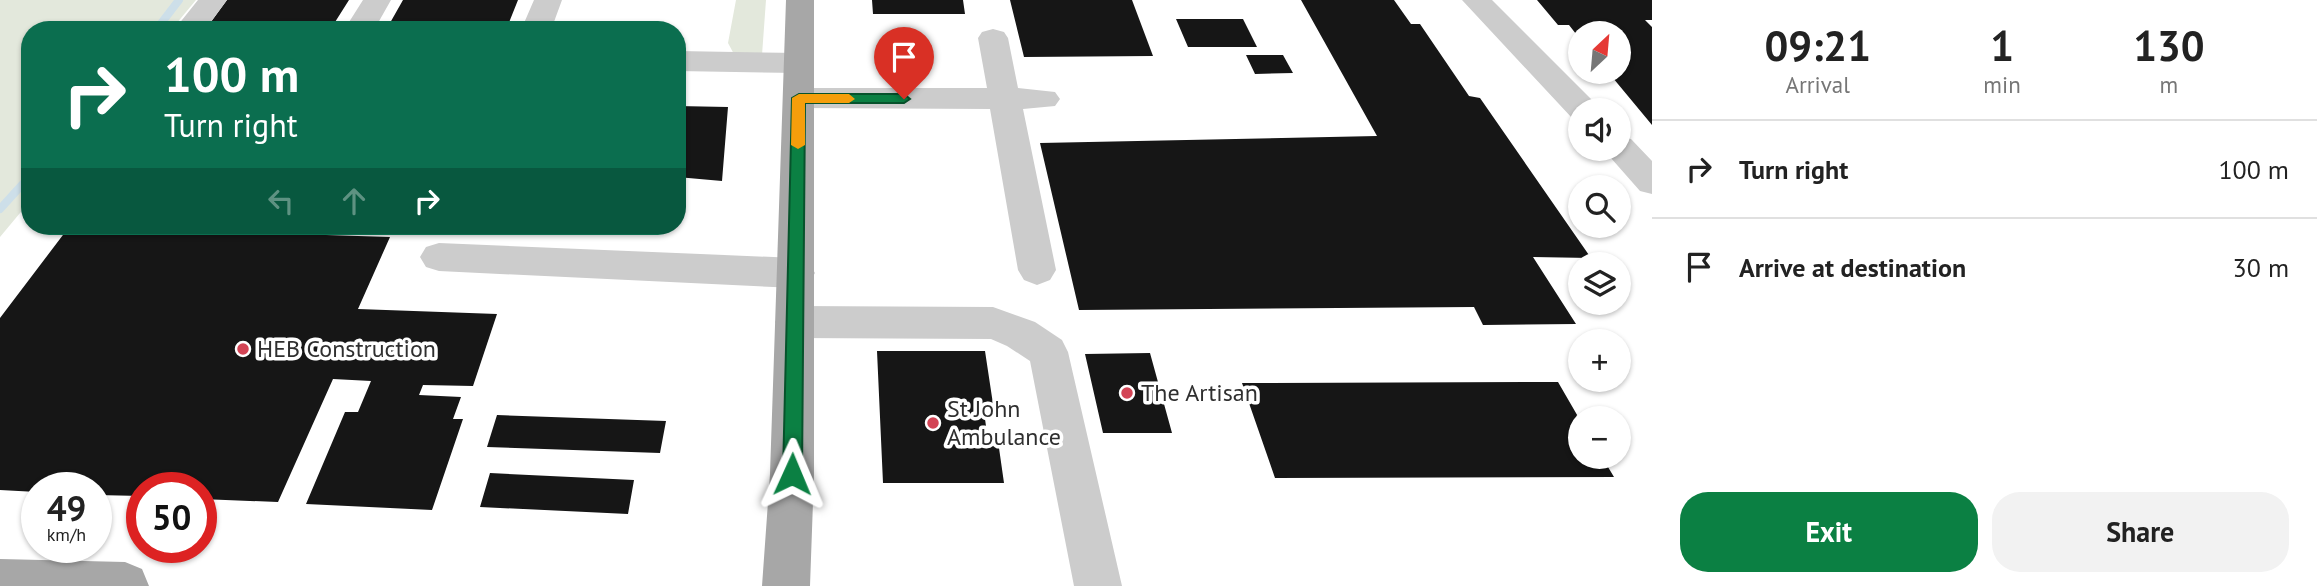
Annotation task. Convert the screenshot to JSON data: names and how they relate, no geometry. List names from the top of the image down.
{
  "places": ["HEB Construction", "The Artisan", "St John Ambulance"],
  "north": "top right",
  "page": {
    "eta": [
      "09:21",
      "Arrival",
      "1",
      "min",
      "130",
      "m"
    ],
    "map_buttons": ["+", "−"],
    "turn": ["100 m", "Turn right"],
    "list": [
      {
        "name": "Turn right",
        "value": "100 m"
      },
      {
        "name": "Arrive at destination",
        "value": "30 m"
      }
    ],
    "speed": "49 km/h",
    "limit": "50",
    "buttons": ["Exit", "Share"]
  }
}
